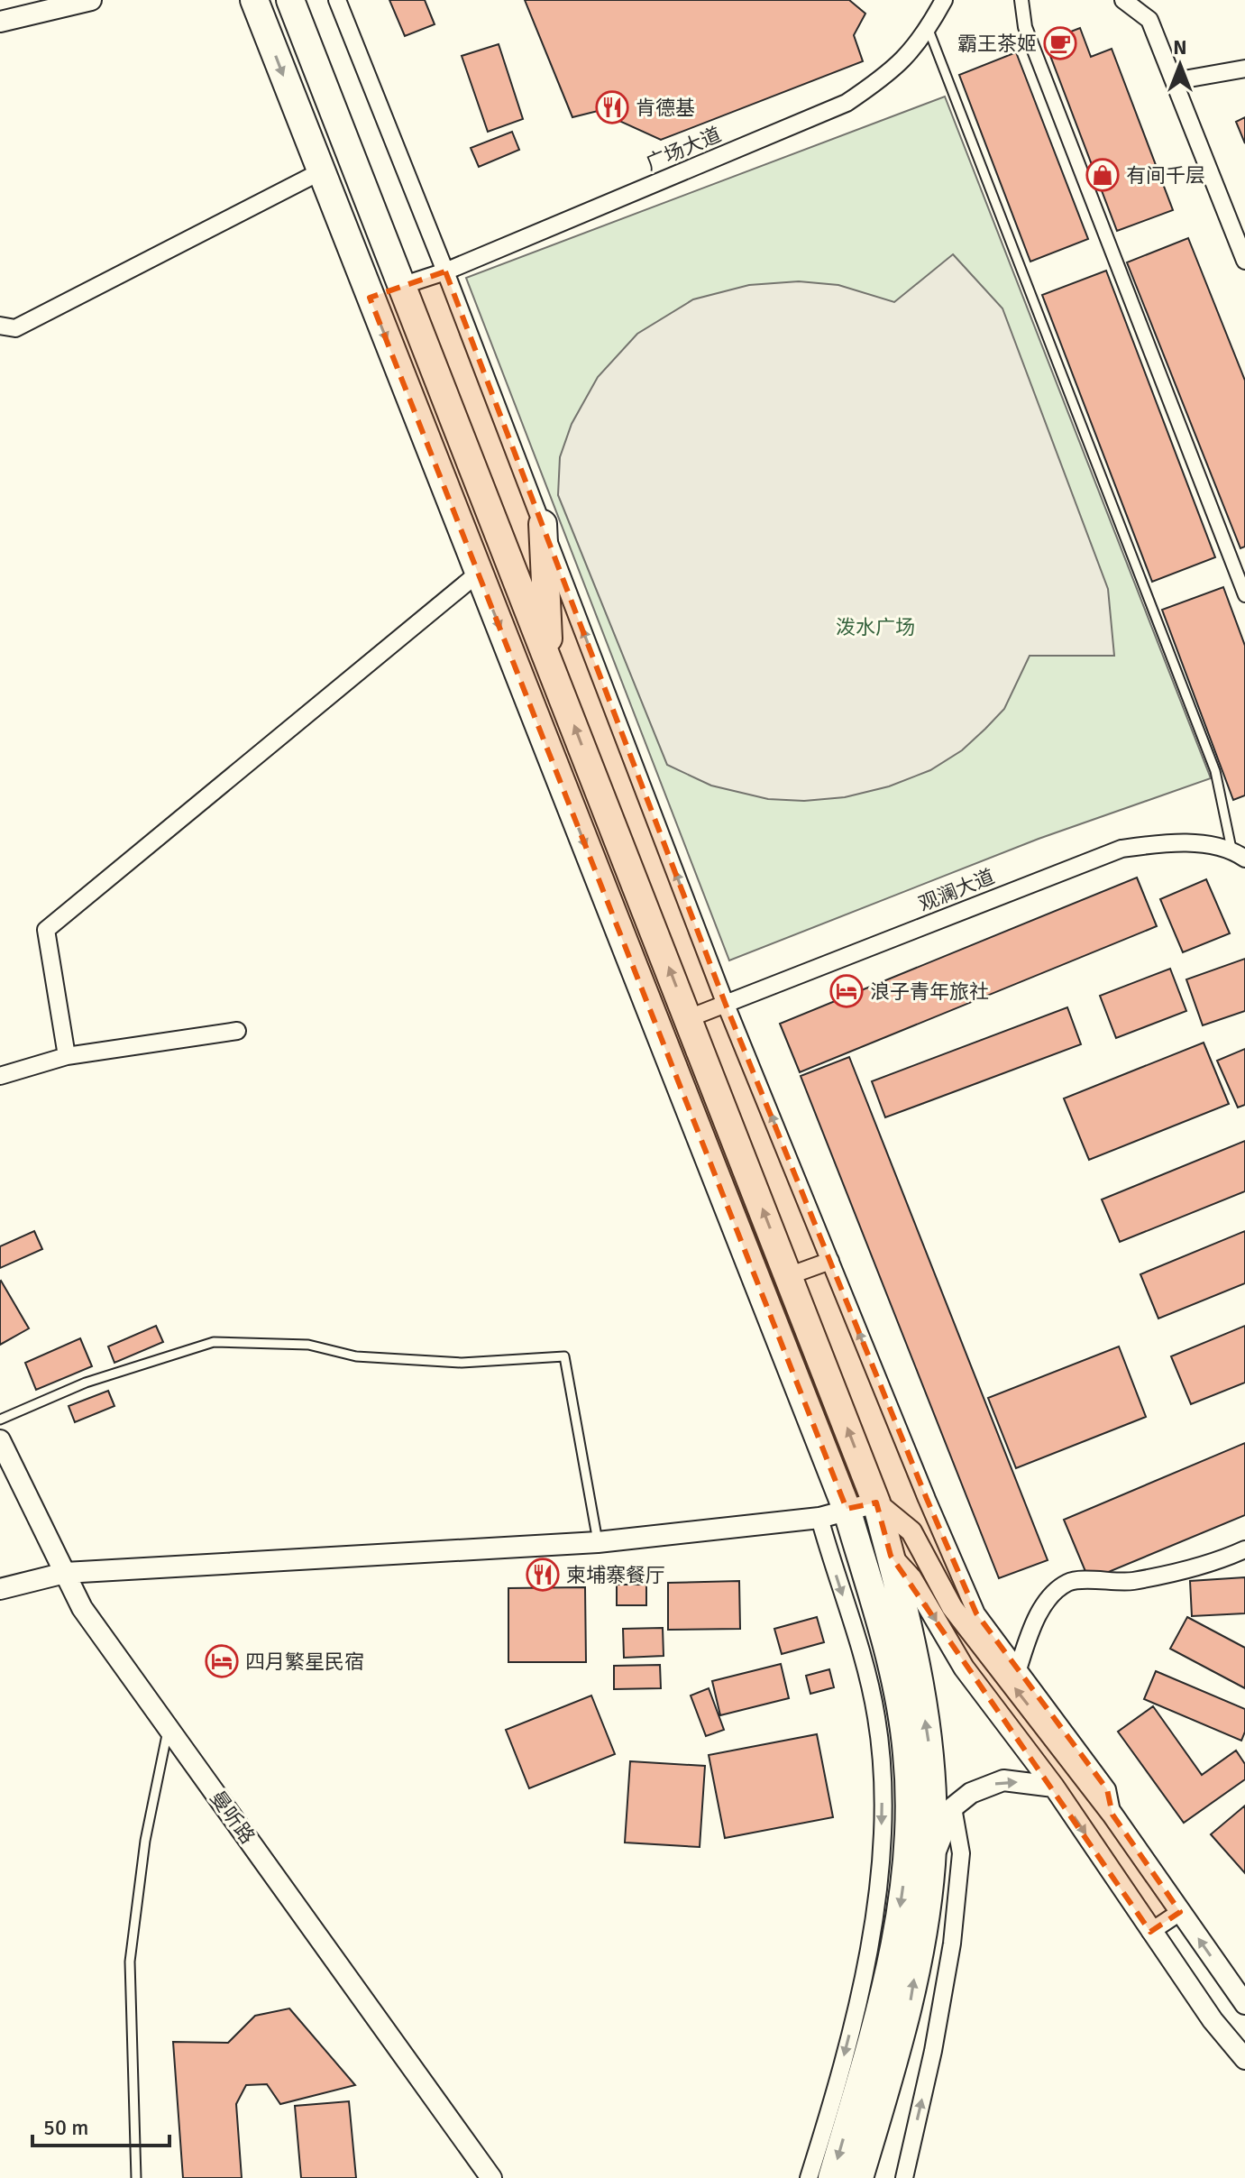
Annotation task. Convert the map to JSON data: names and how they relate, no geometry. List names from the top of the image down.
{
  "streets": {
    "street": ["广场大道", "观澜大道", "曼听路"]
  },
  "parks": ["泼水广场"],
  "places": {
    "cafe": ["霸王茶姬"],
    "restaurant": ["肯德基", "柬埔寨餐厅"],
    "shop": ["有间千层"],
    "hotel": ["浪子青年旅社", "四月繁星民宿"]
  },
  "scale_bar": "50 m",
  "north": "top"
}
